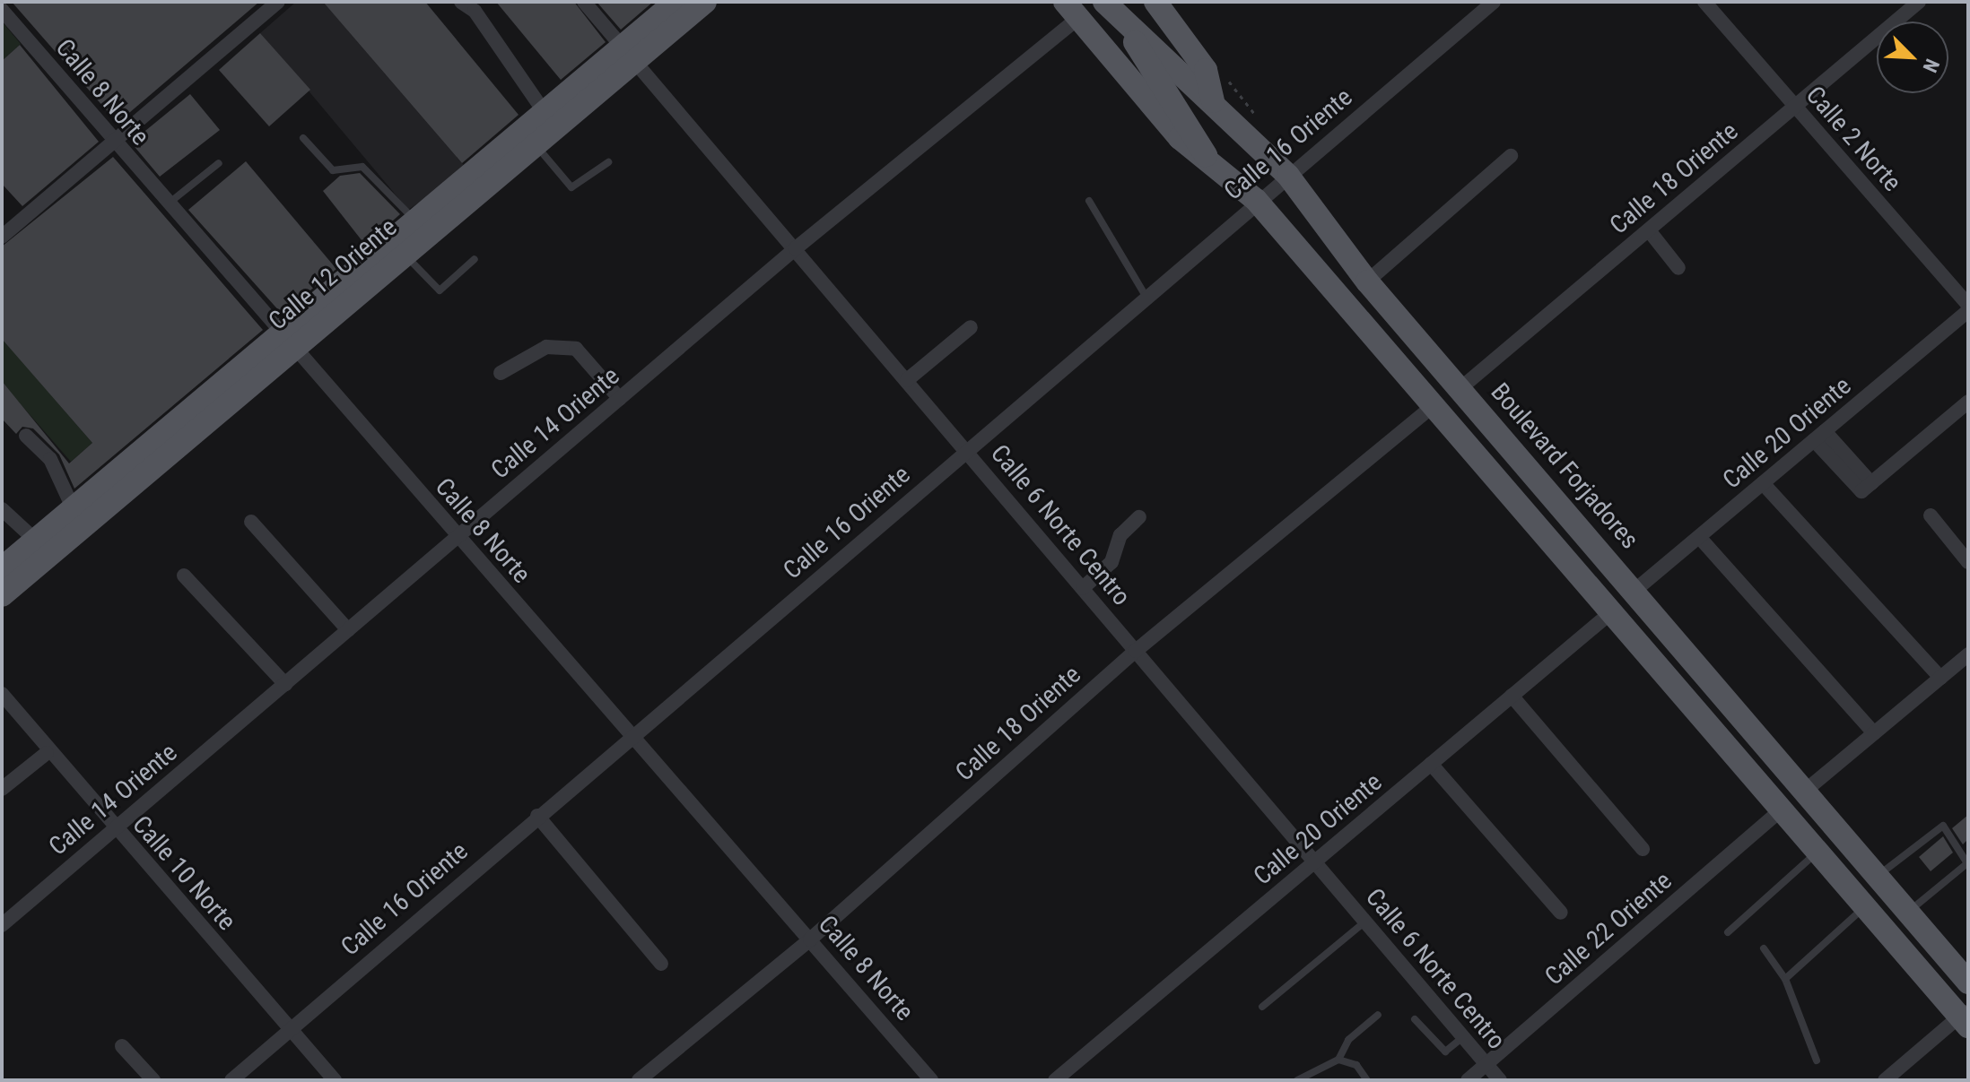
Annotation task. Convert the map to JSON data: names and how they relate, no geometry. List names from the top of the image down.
{
  "streets": {
    "main road": ["Calle 12 Oriente", "Boulevard Forjadores"],
    "street": [
      "Calle 8 Norte",
      "Calle 2 Norte",
      "Calle 16 Oriente",
      "Calle 18 Oriente",
      "Calle 14 Oriente",
      "Calle 20 Oriente",
      "Calle 6 Norte Centro",
      "Calle 10 Norte",
      "Calle 22 Oriente"
    ]
  },
  "crossings": [
    ["Calle 8 Norte", "Calle 16 Oriente"],
    ["Calle 8 Norte", "Calle 18 Oriente"],
    ["Calle 8 Norte", "Calle 12 Oriente"],
    ["Calle 8 Norte", "Calle 14 Oriente"],
    ["Calle 2 Norte", "Calle 18 Oriente"],
    ["Calle 16 Oriente", "Boulevard Forjadores"],
    ["Calle 16 Oriente", "Calle 6 Norte Centro"],
    ["Calle 16 Oriente", "Calle 10 Norte"],
    ["Calle 18 Oriente", "Boulevard Forjadores"],
    ["Calle 18 Oriente", "Calle 6 Norte Centro"],
    ["Calle 12 Oriente", "Calle 6 Norte Centro"],
    ["Calle 14 Oriente", "Calle 6 Norte Centro"],
    ["Calle 14 Oriente", "Calle 10 Norte"],
    ["Calle 20 Oriente", "Boulevard Forjadores"],
    ["Calle 20 Oriente", "Calle 6 Norte Centro"],
    ["Calle 6 Norte Centro", "Calle 22 Oriente"]
  ],
  "north": "bottom right"
}
